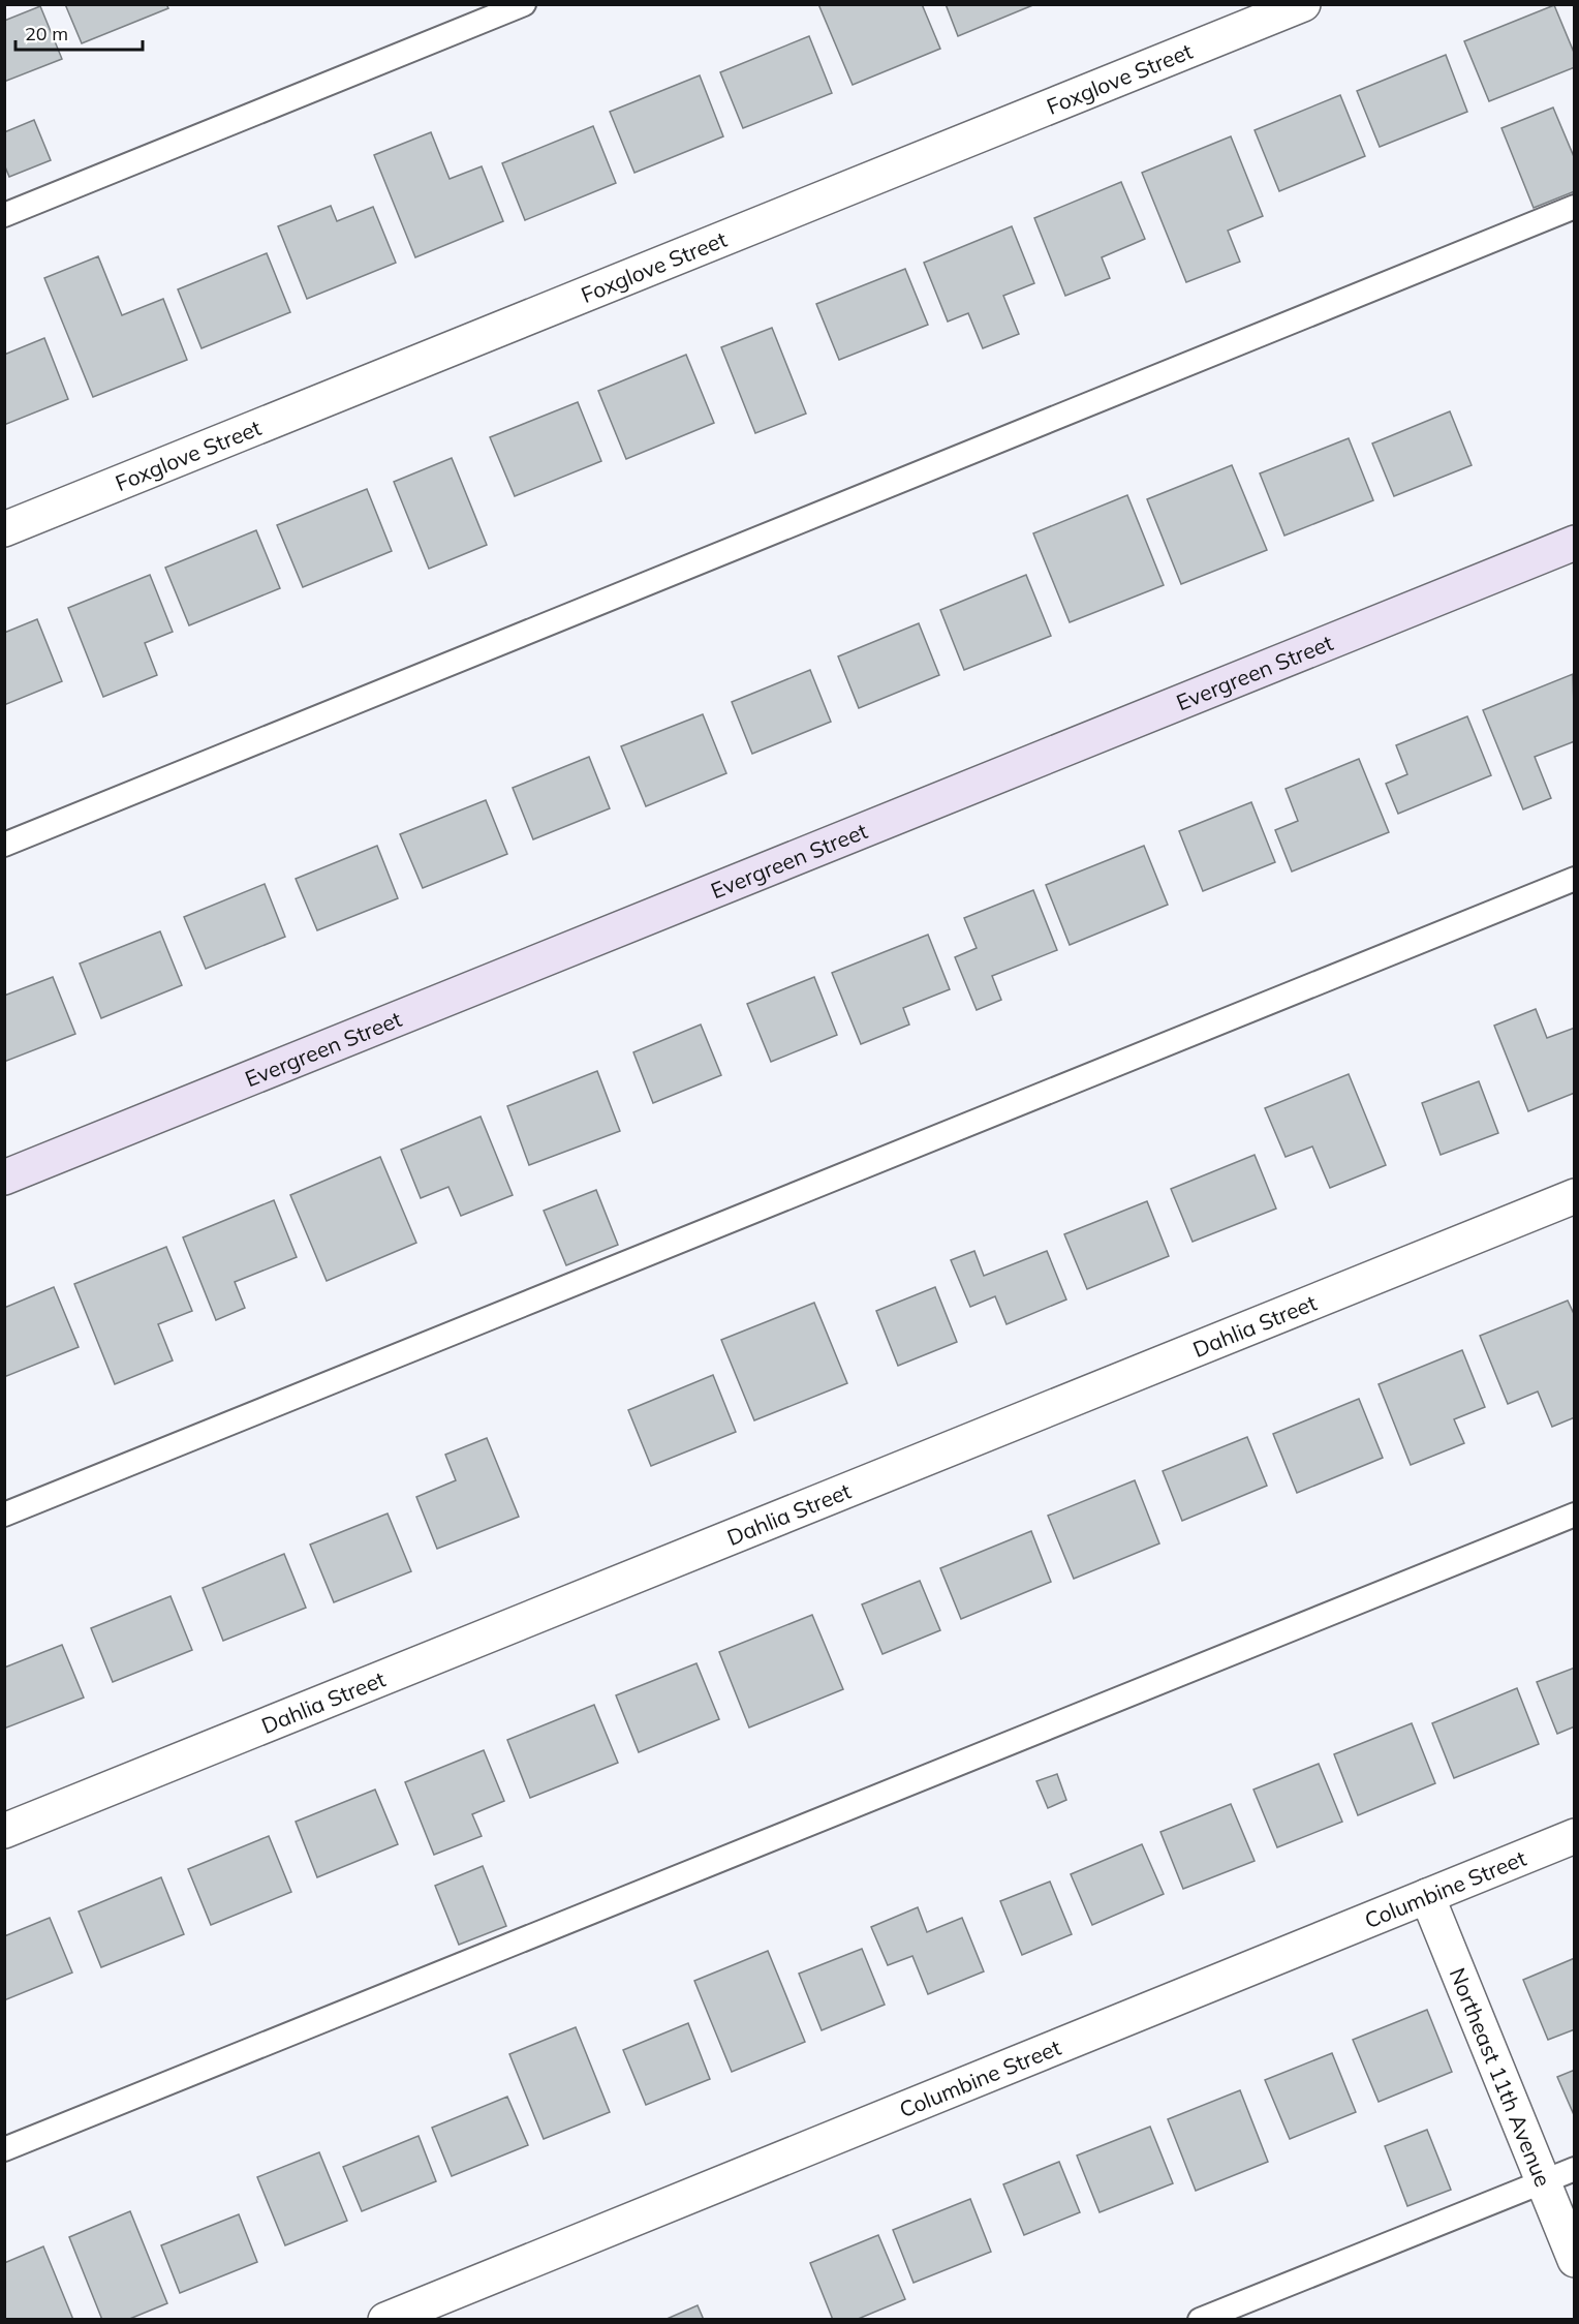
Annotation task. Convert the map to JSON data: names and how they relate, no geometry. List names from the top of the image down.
{
  "streets": {
    "street": [
      "Foxglove Street",
      "Evergreen Street",
      "Dahlia Street",
      "Columbine Street",
      "Northeast 11th Avenue"
    ]
  },
  "crossings": [
    ["Columbine Street", "Northeast 11th Avenue"]
  ],
  "scale_bar": "20 m"
}
